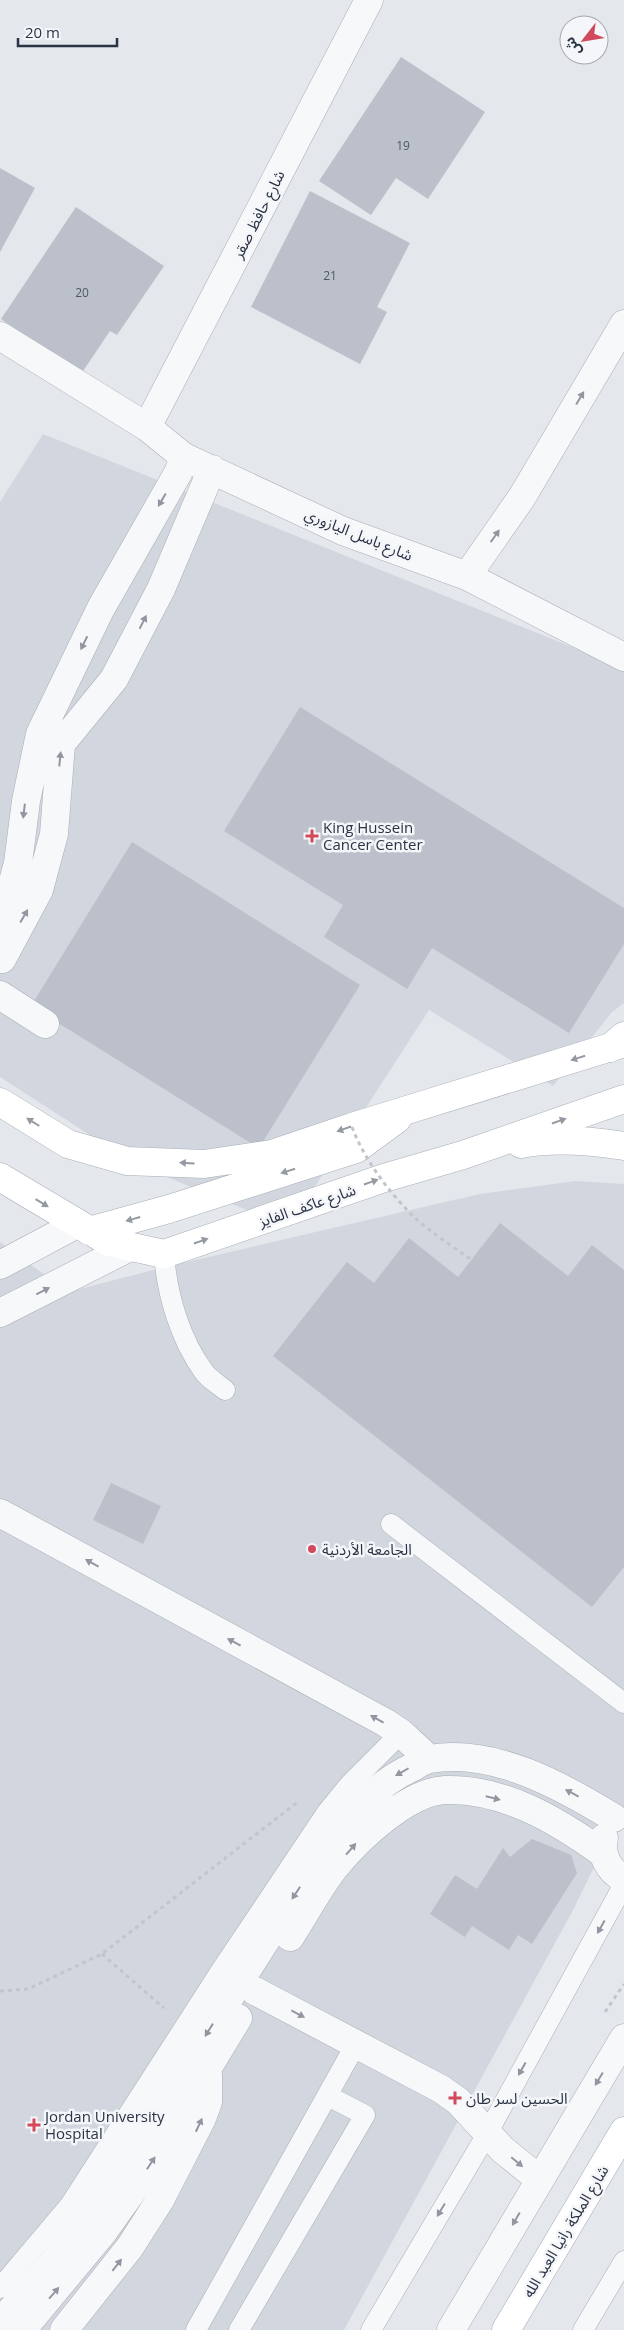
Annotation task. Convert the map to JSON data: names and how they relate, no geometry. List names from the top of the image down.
{
  "streets": {
    "main road": ["شارع عاكف الفايز", "شارع الملكة رانيا العبد الله"],
    "street": ["شارع حافظ صقر", "شارع باسل اليازوري"]
  },
  "crossings": [
    ["شارع حافظ صقر", "شارع باسل اليازوري"]
  ],
  "places": {
    "health": ["King Hussein Cancer Center", "الحسين لسر طان", "Jordan University Hospital"],
    "other": ["الجامعة الأردنية"]
  },
  "house_numbers": ["19", "21", "20"],
  "scale_bar": "20 m",
  "north": "bottom left"
}
